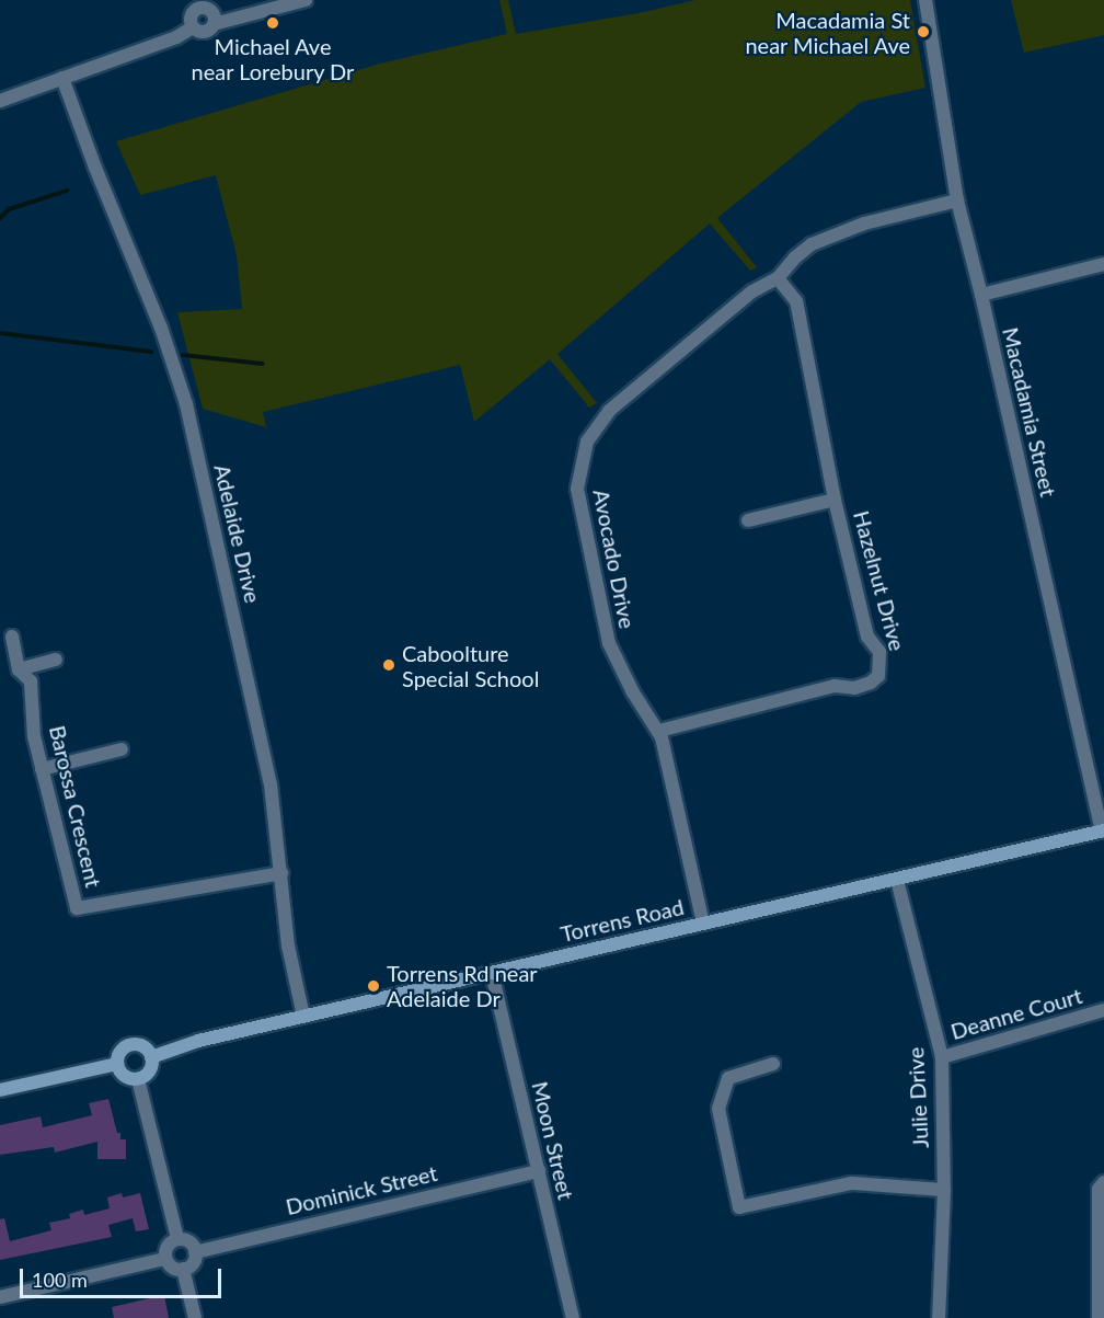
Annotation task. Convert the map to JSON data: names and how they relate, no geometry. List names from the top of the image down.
{
  "streets": {
    "main road": ["Torrens Road"],
    "street": [
      "Macadamia Street",
      "Adelaide Drive",
      "Avocado Drive",
      "Hazelnut Drive",
      "Barossa Crescent",
      "Deanne Court",
      "Julie Drive",
      "Moon Street",
      "Dominick Street"
    ]
  },
  "crossings": [
    ["Macadamia Street", "Avocado Drive"],
    ["Macadamia Street", "Torrens Road"],
    ["Adelaide Drive", "Barossa Crescent"],
    ["Adelaide Drive", "Torrens Road"],
    ["Avocado Drive", "Hazelnut Drive"],
    ["Avocado Drive", "Torrens Road"],
    ["Torrens Road", "Julie Drive"],
    ["Torrens Road", "Moon Street"],
    ["Deanne Court", "Julie Drive"],
    ["Moon Street", "Dominick Street"]
  ],
  "places": [
    "Michael Ave near Lorebury Dr",
    "Macadamia St near Michael Ave",
    "Caboolture Special School",
    "Torrens Rd near Adelaide Dr"
  ],
  "scale_bar": "100 m"
}
